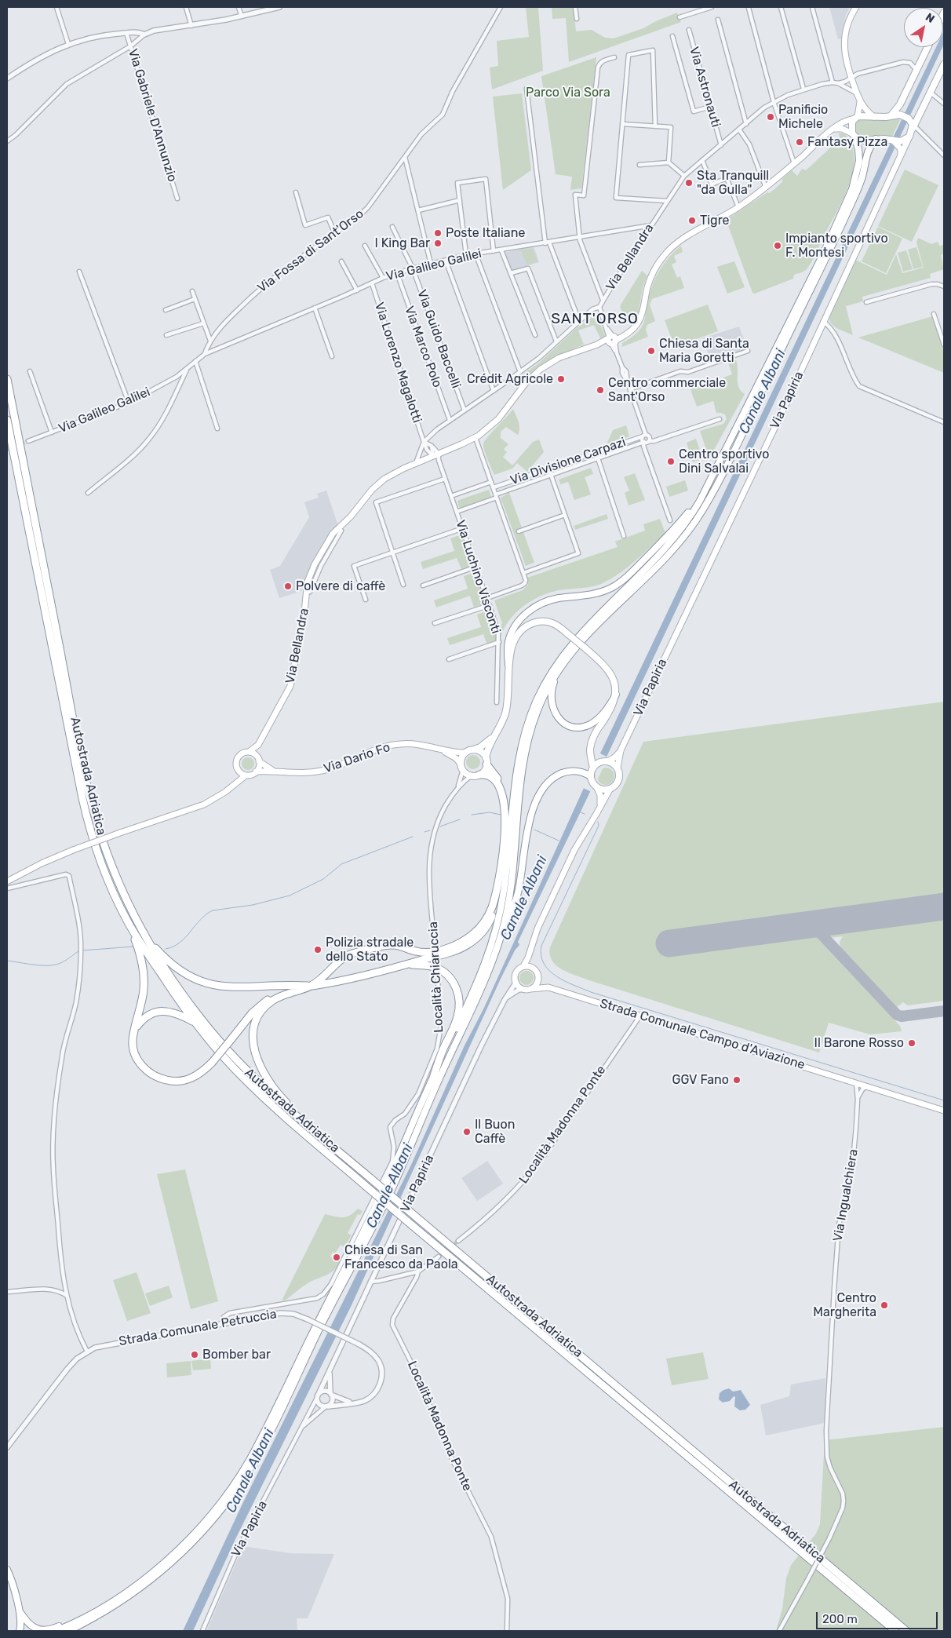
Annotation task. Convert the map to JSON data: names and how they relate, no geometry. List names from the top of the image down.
{
  "streets": {
    "highway": ["Autostrada Adriatica"],
    "main road": [
      "Via Bellandra",
      "Via Papiria",
      "Via Dario Fo",
      "Strada Comunale Campo d'Aviazione"
    ],
    "street": [
      "Via Astronauti",
      "Via Gabriele D'Annunzio",
      "Via Fossa di Sant'Orso",
      "Via Galileo Galilei",
      "Via Guido Baccelli",
      "Via Marco Polo",
      "Via Lorenzo Magalotti",
      "Via Divisione Carpazi",
      "Via Luchino Visconti",
      "Località Chiaruccia",
      "Località Madonna Ponte",
      "Via Ingualchiera",
      "Strada Comunale Petruccia"
    ]
  },
  "crossings": [
    ["Via Astronauti", "Via Bellandra"],
    ["Via Fossa di Sant'Orso", "Via Galileo Galilei"],
    ["Via Bellandra", "Via Galileo Galilei"],
    ["Via Bellandra", "Via Lorenzo Magalotti"],
    ["Via Bellandra", "Via Luchino Visconti"],
    ["Via Bellandra", "Via Dario Fo"],
    ["Via Galileo Galilei", "Via Guido Baccelli"],
    ["Via Galileo Galilei", "Via Marco Polo"],
    ["Via Galileo Galilei", "Via Lorenzo Magalotti"],
    ["Via Lorenzo Magalotti", "Via Luchino Visconti"],
    ["Via Papiria", "Strada Comunale Campo d'Aviazione"],
    ["Via Papiria", "Località Madonna Ponte"],
    ["Via Papiria", "Strada Comunale Petruccia"],
    ["Via Divisione Carpazi", "Via Luchino Visconti"],
    ["Località Chiaruccia", "Strada Comunale Petruccia"],
    ["Strada Comunale Campo d'Aviazione", "Località Madonna Ponte"],
    ["Strada Comunale Campo d'Aviazione", "Via Ingualchiera"]
  ],
  "districts": ["SANT'ORSO"],
  "water": ["Canale Albani"],
  "parks": ["Parco Via Sora"],
  "places": [
    "Panificio Michele",
    "Fantasy Pizza",
    "Sta Tranquill \"da Gulla\"",
    "Tigre",
    "Poste Italiane",
    "I King Bar",
    "Impianto sportivo F. Montesi",
    "Chiesa di Santa Maria Goretti",
    "Crédit Agricole",
    "Centro commerciale Sant'Orso",
    "Centro sportivo Dini Salvalai",
    "Polvere di caffè",
    "Polizia stradale dello Stato",
    "Il Barone Rosso",
    "GGV Fano",
    "Il Buon Caffè",
    "Chiesa di San Francesco da Paola",
    "Centro Margherita",
    "Bomber bar"
  ],
  "scale_bar": "200 m",
  "north": "top right"
}
